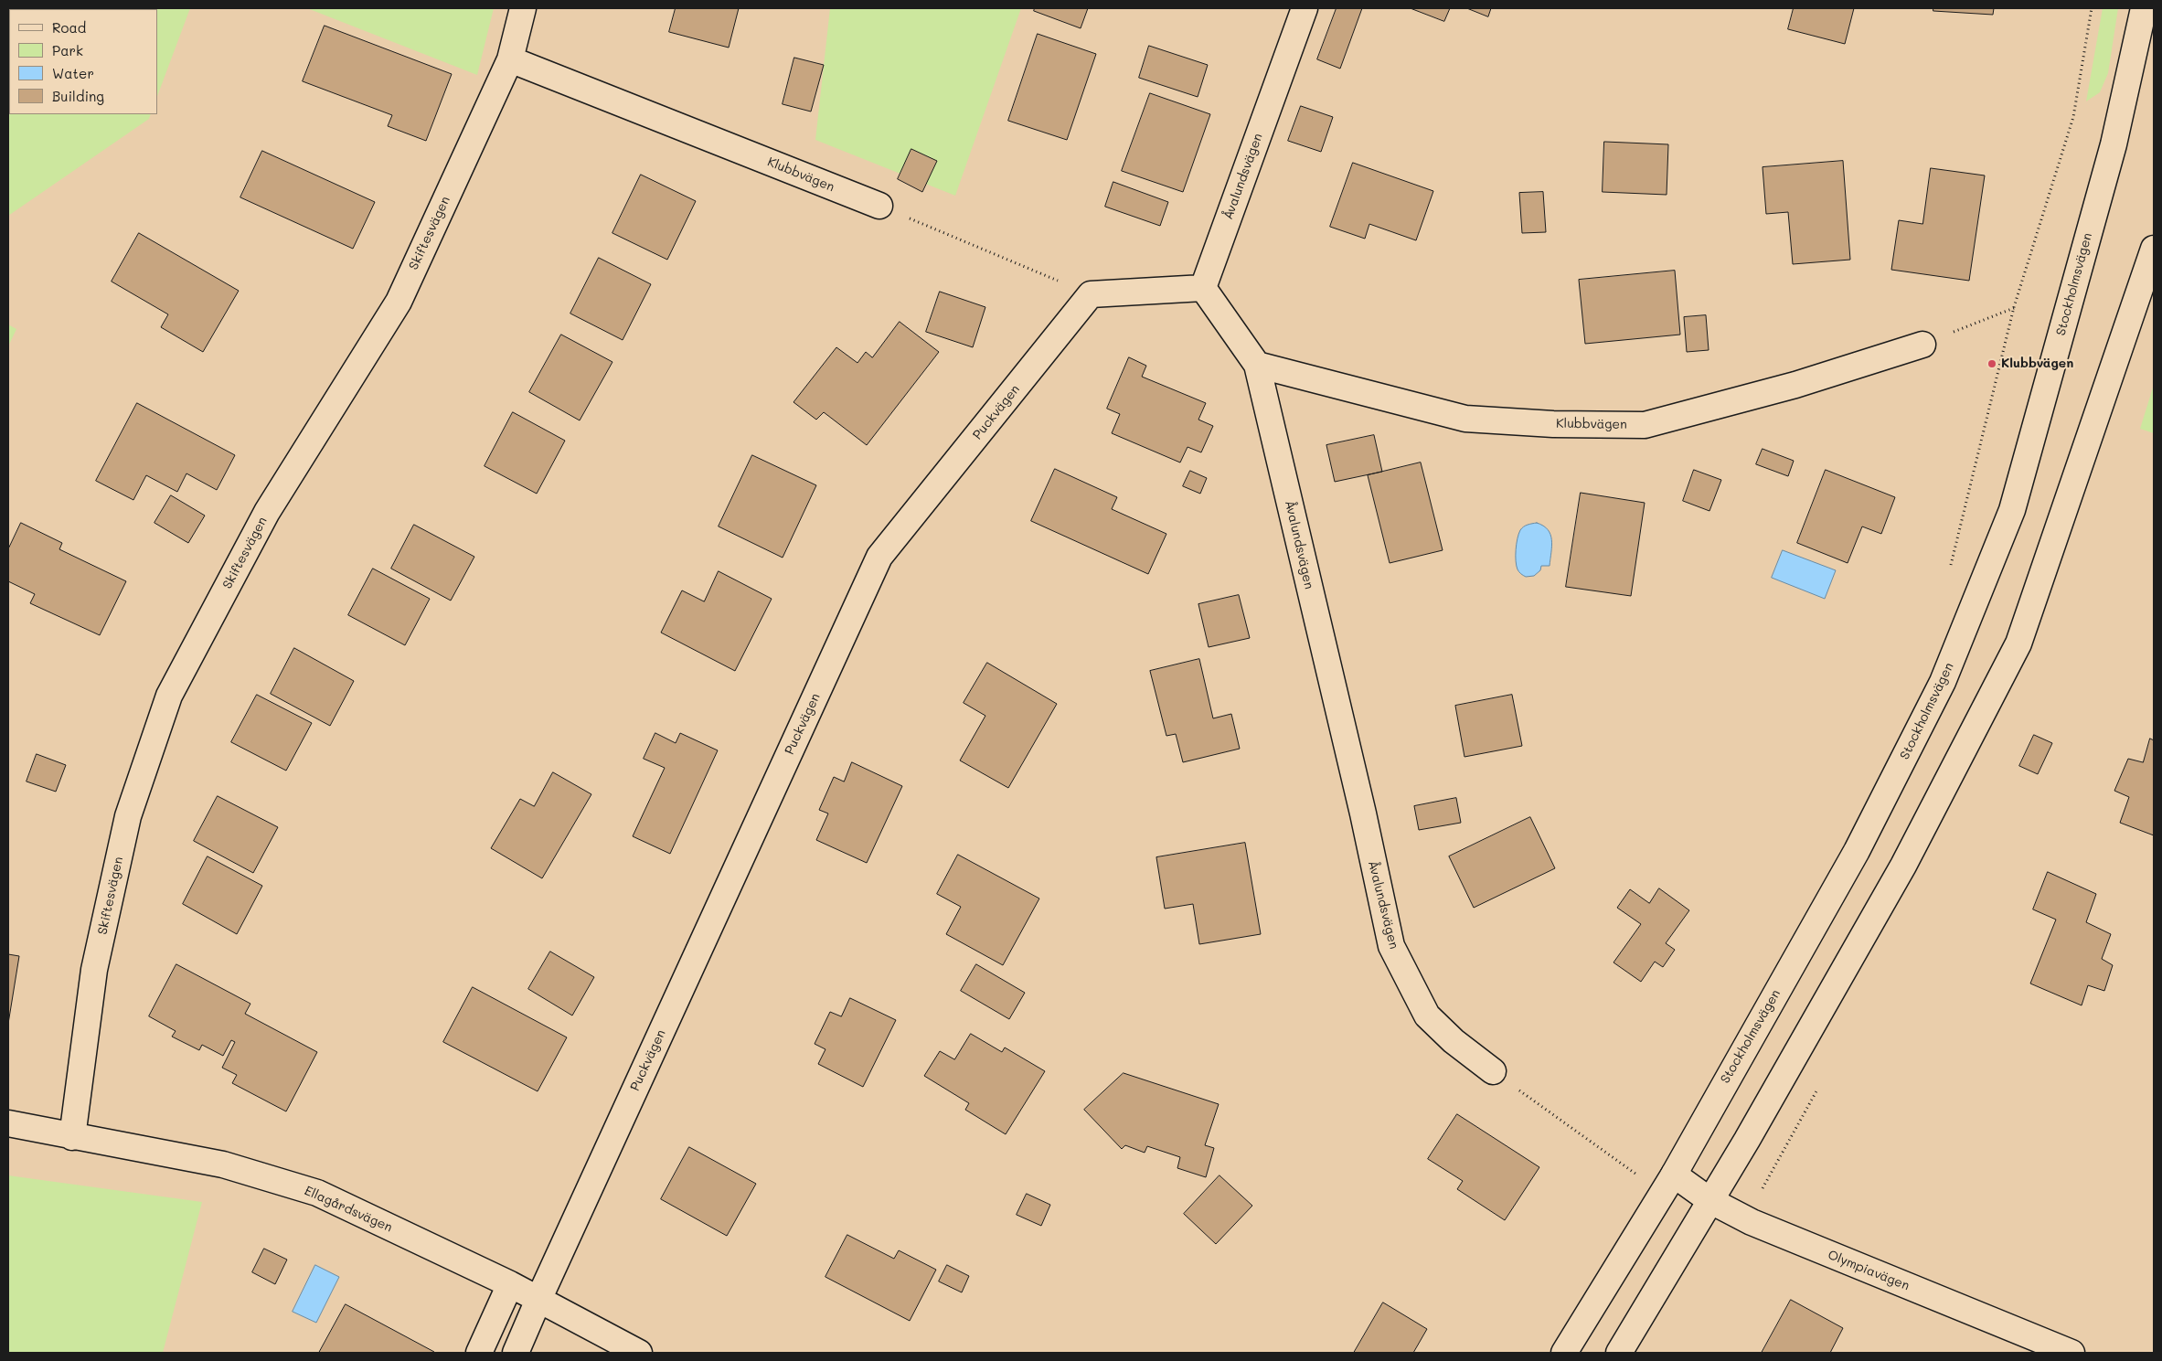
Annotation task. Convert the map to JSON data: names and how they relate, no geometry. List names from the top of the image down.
{
  "streets": {
    "street": [
      "Klubbvägen",
      "Åvalundsvägen",
      "Skiftesvägen",
      "Stockholmsvägen",
      "Puckvägen",
      "Ellagårdsvägen",
      "Olympiavägen"
    ]
  },
  "crossings": [
    ["Klubbvägen", "Åvalundsvägen"],
    ["Klubbvägen", "Skiftesvägen"],
    ["Skiftesvägen", "Ellagårdsvägen"],
    ["Stockholmsvägen", "Olympiavägen"],
    ["Puckvägen", "Ellagårdsvägen"]
  ],
  "places": ["Klubbvägen"],
  "legend": [
    "Road",
    "Park",
    "Water",
    "Building"
  ]
}
